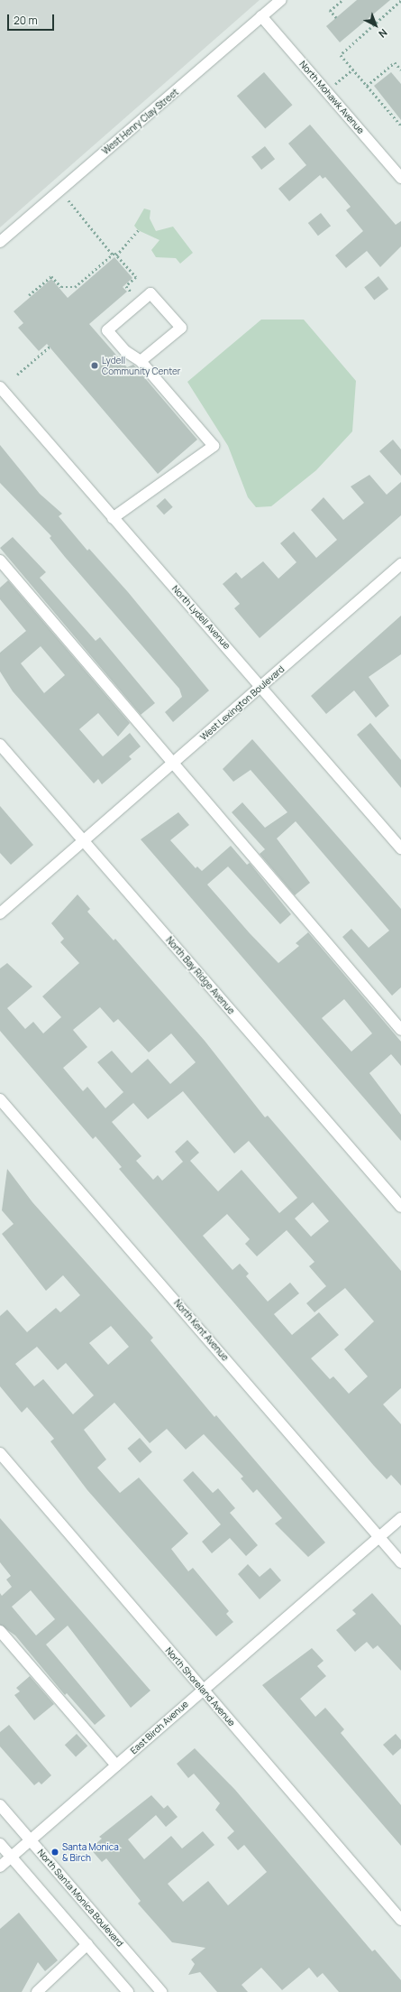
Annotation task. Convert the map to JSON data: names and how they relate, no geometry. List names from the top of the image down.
{
  "streets": {
    "street": [
      "North Mohawk Avenue",
      "West Henry Clay Street",
      "North Lydell Avenue",
      "West Lexington Boulevard",
      "North Bay Ridge Avenue",
      "North Kent Avenue",
      "North Shoreland Avenue",
      "East Birch Avenue",
      "North Santa Monica Boulevard"
    ]
  },
  "crossings": [
    ["North Mohawk Avenue", "West Henry Clay Street"],
    ["North Lydell Avenue", "West Lexington Boulevard"],
    ["West Lexington Boulevard", "North Bay Ridge Avenue"],
    ["North Kent Avenue", "East Birch Avenue"],
    ["North Shoreland Avenue", "East Birch Avenue"],
    ["East Birch Avenue", "North Santa Monica Boulevard"]
  ],
  "places": ["Lydell Community Center", "Santa Monica & Birch"],
  "scale_bar": "20 m",
  "north": "bottom right"
}
